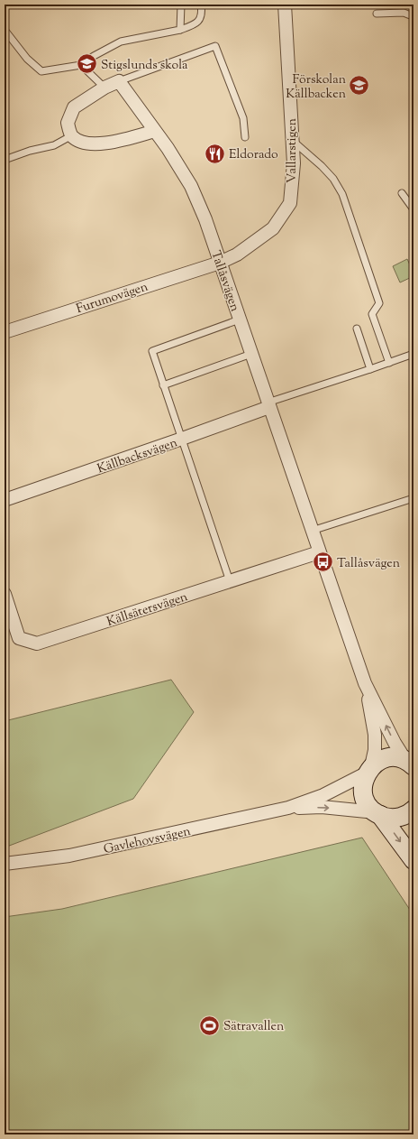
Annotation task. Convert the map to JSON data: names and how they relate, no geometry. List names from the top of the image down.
{
  "streets": {
    "street": [
      "Vallarstigen",
      "Tallåsvägen",
      "Furumovägen",
      "Källbacksvägen",
      "Källsätersvägen",
      "Gavlehovsvägen"
    ]
  },
  "crossings": [
    ["Vallarstigen", "Tallåsvägen"],
    ["Vallarstigen", "Furumovägen"],
    ["Tallåsvägen", "Furumovägen"],
    ["Tallåsvägen", "Källbacksvägen"],
    ["Tallåsvägen", "Källsätersvägen"],
    ["Tallåsvägen", "Gavlehovsvägen"]
  ],
  "places": {
    "school or university": ["Stigslunds skola", "Förskolan Källbacken"],
    "restaurant": ["Eldorado"],
    "bus stop": ["Tallåsvägen"],
    "sports": ["Sätravallen"]
  }
}
